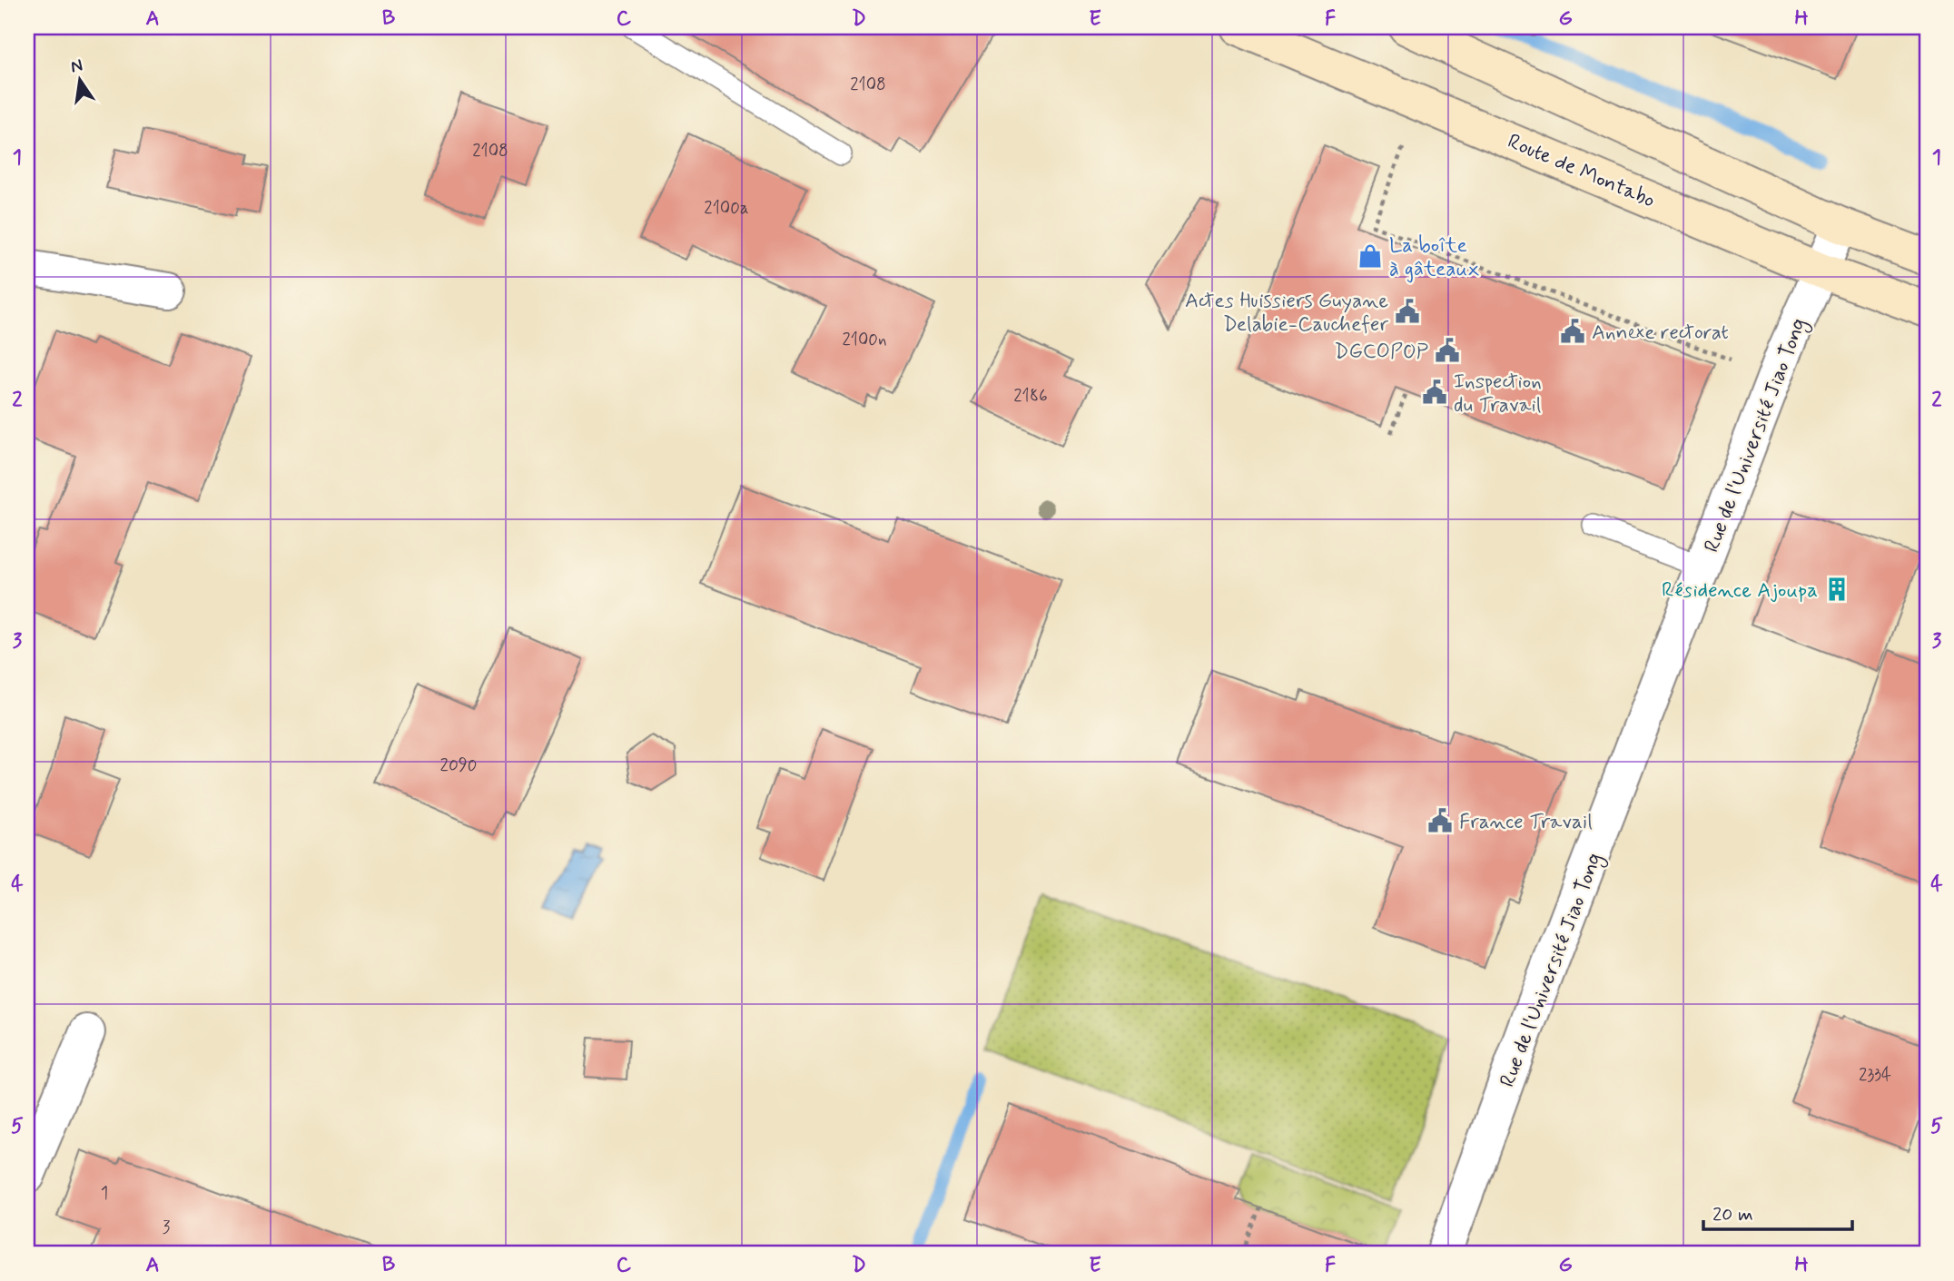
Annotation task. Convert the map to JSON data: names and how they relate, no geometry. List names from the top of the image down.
{
  "streets": {
    "main road": ["Route de Montabo"],
    "street": ["Rue de l'Université Jiao Tong"]
  },
  "crossings": [
    ["Route de Montabo", "Rue de l'Université Jiao Tong"]
  ],
  "places": {
    "shop": ["La boîte à gâteaux"],
    "public building": [
      "Actes Huissiers Guyane Delabie-Cauchefer",
      "Annexe rectorat",
      "DGCOPOP",
      "Inspection du Travail",
      "France Travail"
    ],
    "building": ["Résidence Ajoupa"]
  },
  "house_numbers": [
    "2108",
    "2108",
    "2100a",
    "2100n",
    "2186",
    "2090",
    "2334",
    "1",
    "3"
  ],
  "scale_bar": "20 m",
  "north": "top",
  "grid": {
    "columns": [
      "A",
      "B",
      "C",
      "D",
      "E",
      "F",
      "G",
      "H"
    ],
    "rows": [
      "1",
      "2",
      "3",
      "4",
      "5"
    ]
  }
}
